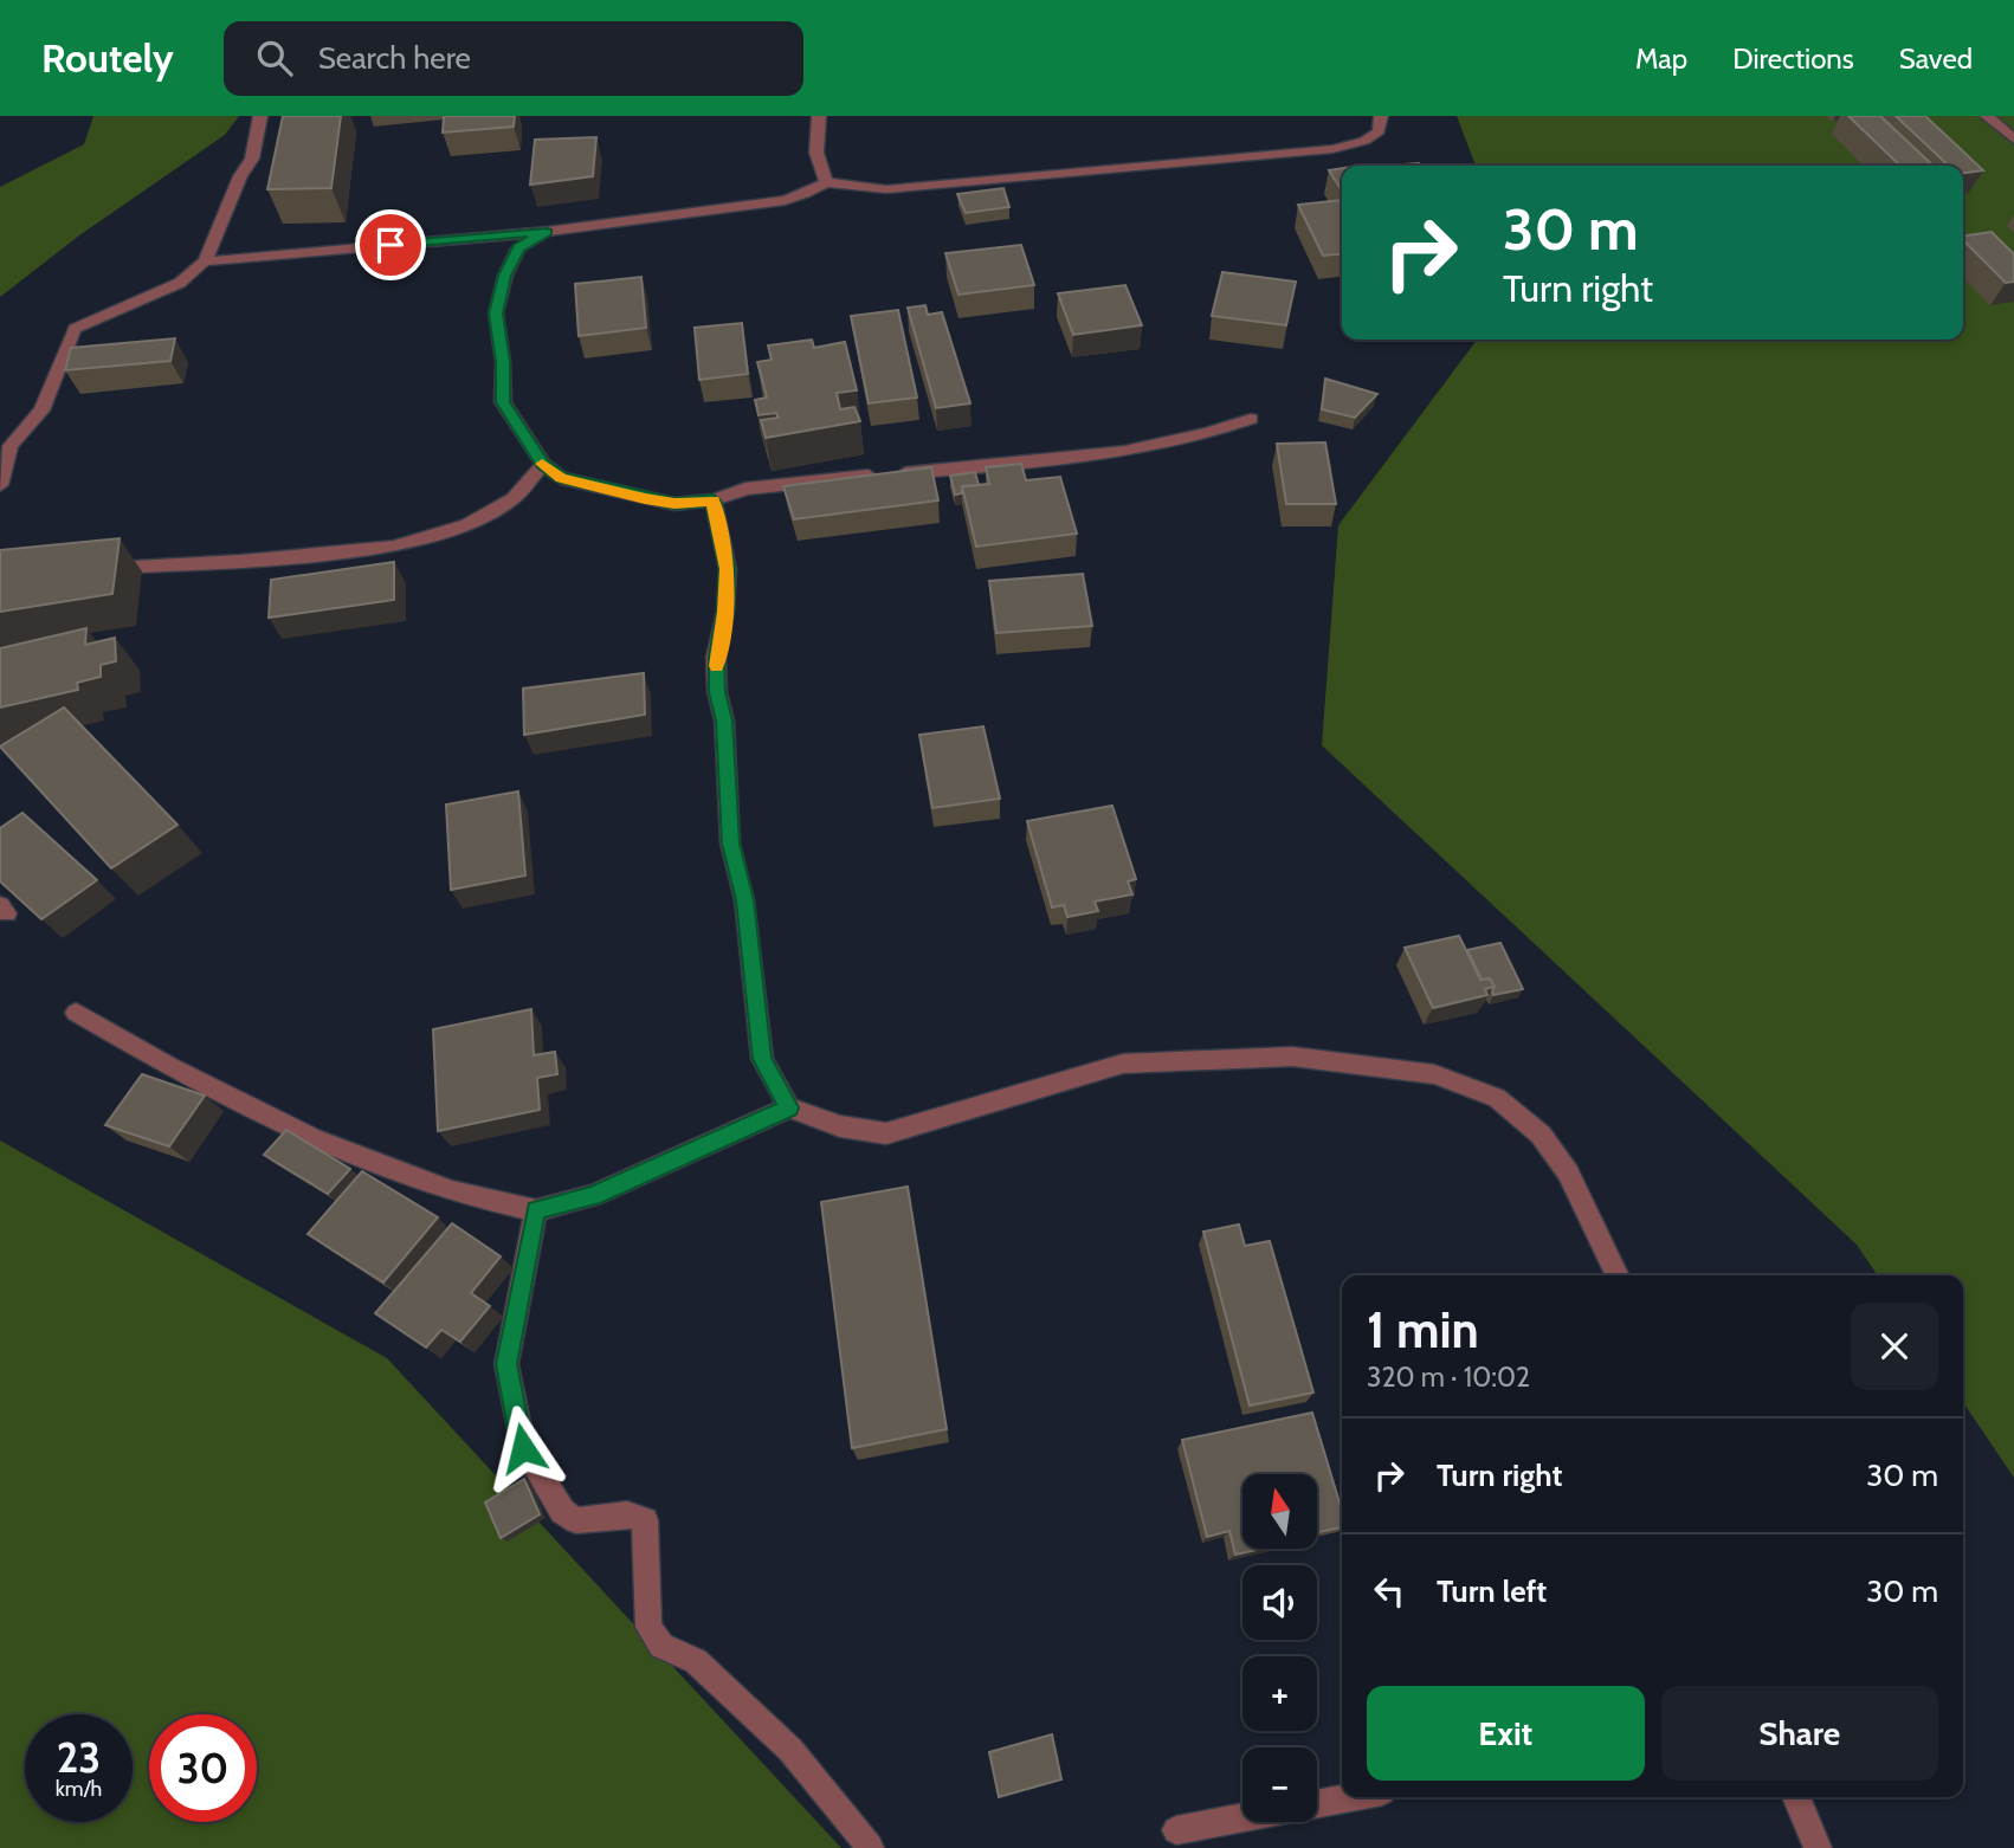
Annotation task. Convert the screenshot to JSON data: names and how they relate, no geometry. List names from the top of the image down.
{
  "north": "top",
  "page": {
    "header": "Routely",
    "search": "Search here",
    "nav": ["Map", "Directions", "Saved"],
    "turn": ["30 m", "Turn right"],
    "heading": ["1 min", "320 m · 10:02"],
    "list": [
      {
        "name": "Turn right",
        "value": "30 m"
      },
      {
        "name": "Turn left",
        "value": "30 m"
      }
    ],
    "map_buttons": ["+", "−"],
    "buttons": ["Exit", "Share"],
    "speed": "23 km/h",
    "limit": "30"
  }
}
